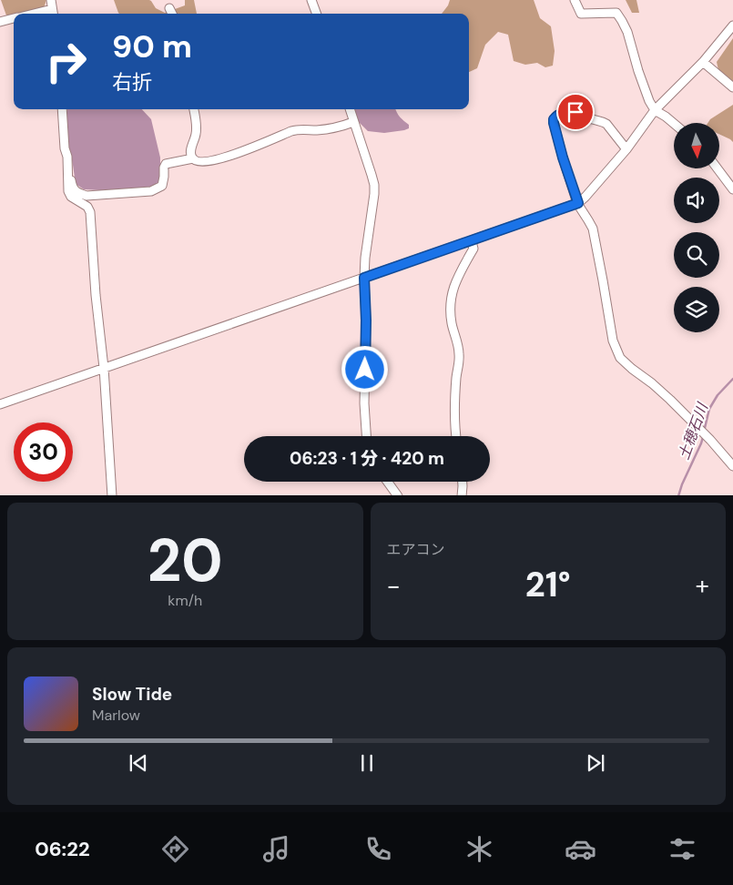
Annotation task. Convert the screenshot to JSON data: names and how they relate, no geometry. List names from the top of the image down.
{
  "water": ["土穂石川"],
  "north": "bottom",
  "page": {
    "turn": ["90 m", "右折"],
    "limit": "30",
    "trip": "06:23 · 1 分 · 420 m",
    "tile": [
      ["20", "km/h"],
      "エアコン"
    ],
    "heat": ["−", "21°", "+"],
    "song": ["Slow Tide", "Marlow"],
    "tabs": "06:22"
  }
}
